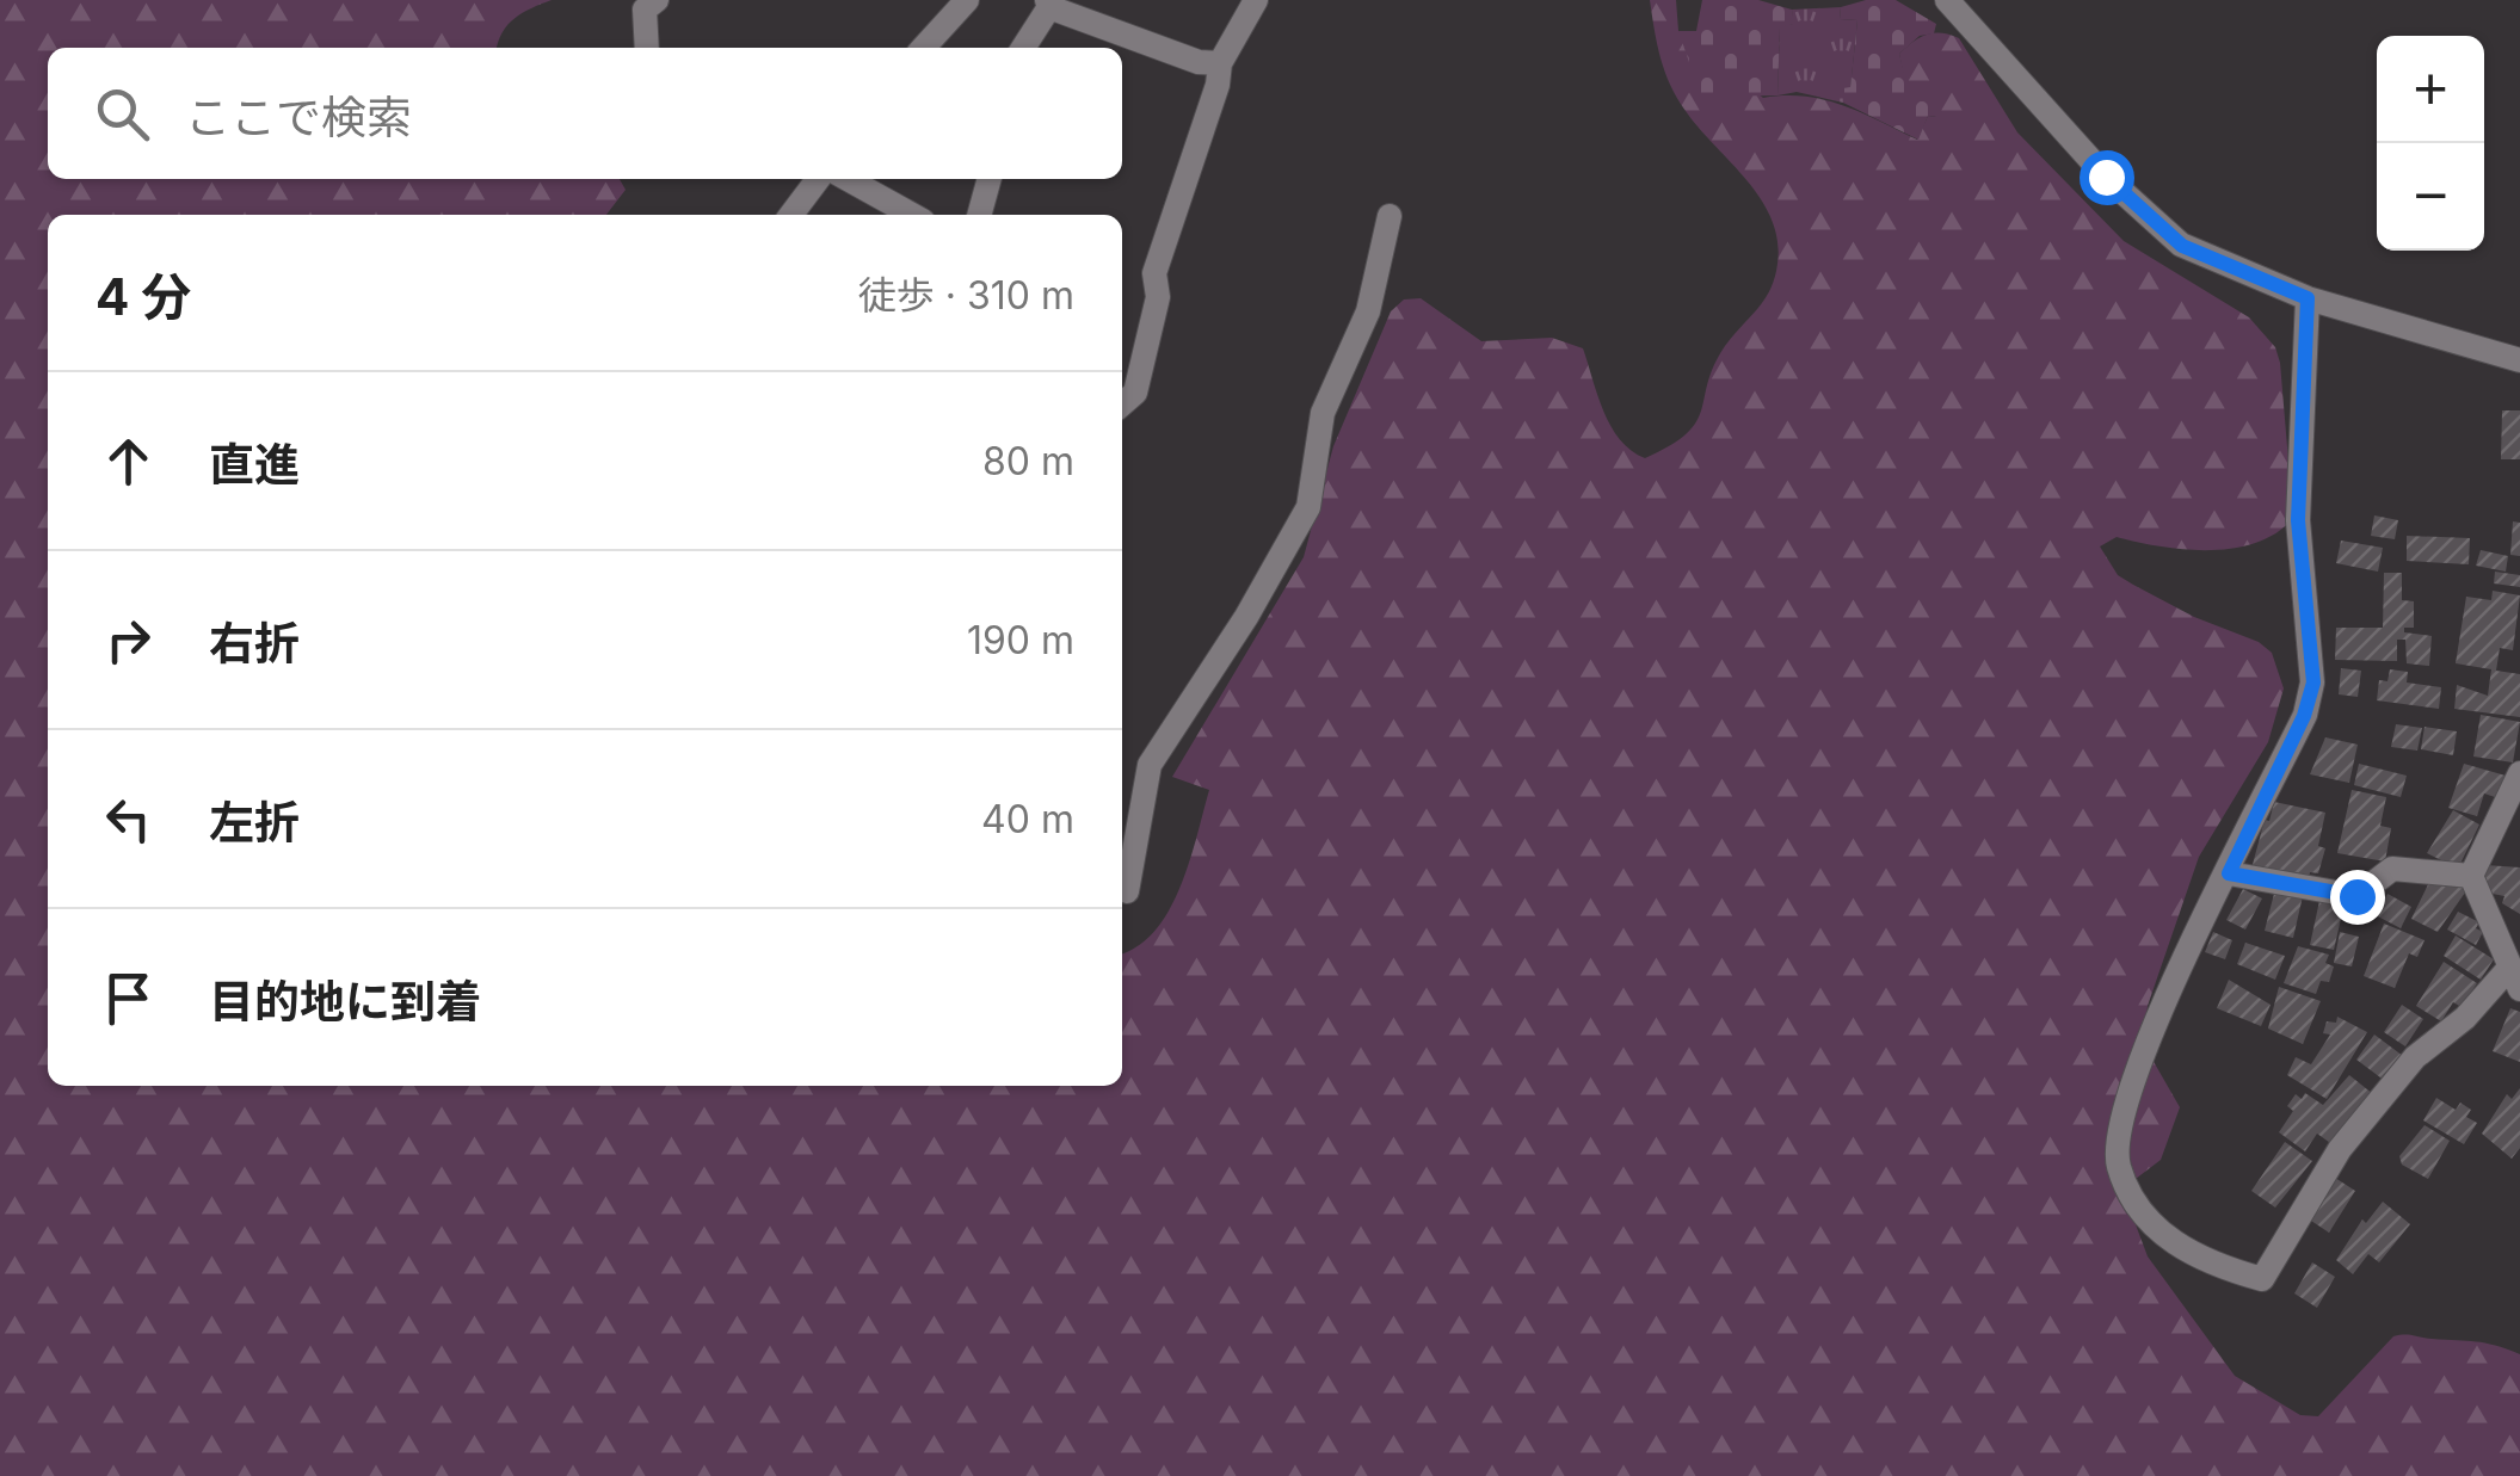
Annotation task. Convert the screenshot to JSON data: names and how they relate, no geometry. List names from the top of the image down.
{
  "page": {
    "map_buttons": ["+", "−"],
    "search": "ここで検索",
    "heading": ["4 分", "徒歩 · 310 m"],
    "list": [
      ["直進", "80 m"],
      ["右折", "190 m"],
      ["左折", "40 m"],
      "目的地に到着"
    ]
  }
}
